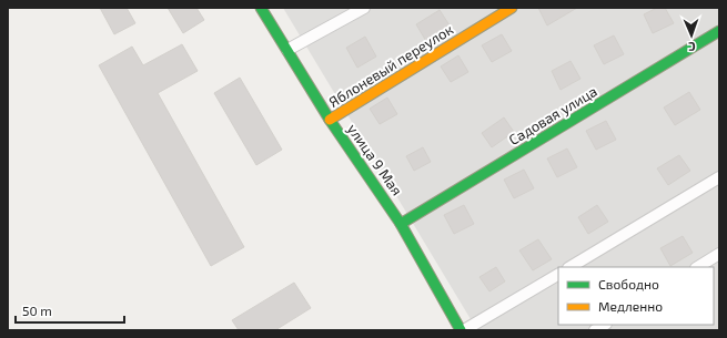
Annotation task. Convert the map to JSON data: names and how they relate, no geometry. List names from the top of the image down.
{
  "streets": {
    "street": ["Яблоневый переулок", "Садовая улица", "улица 9 Мая"]
  },
  "crossings": [
    ["Яблоневый переулок", "улица 9 Мая"],
    ["Садовая улица", "улица 9 Мая"]
  ],
  "legend": ["Свободно", "Медленно"],
  "scale_bar": "50 m",
  "north": "bottom"
}
